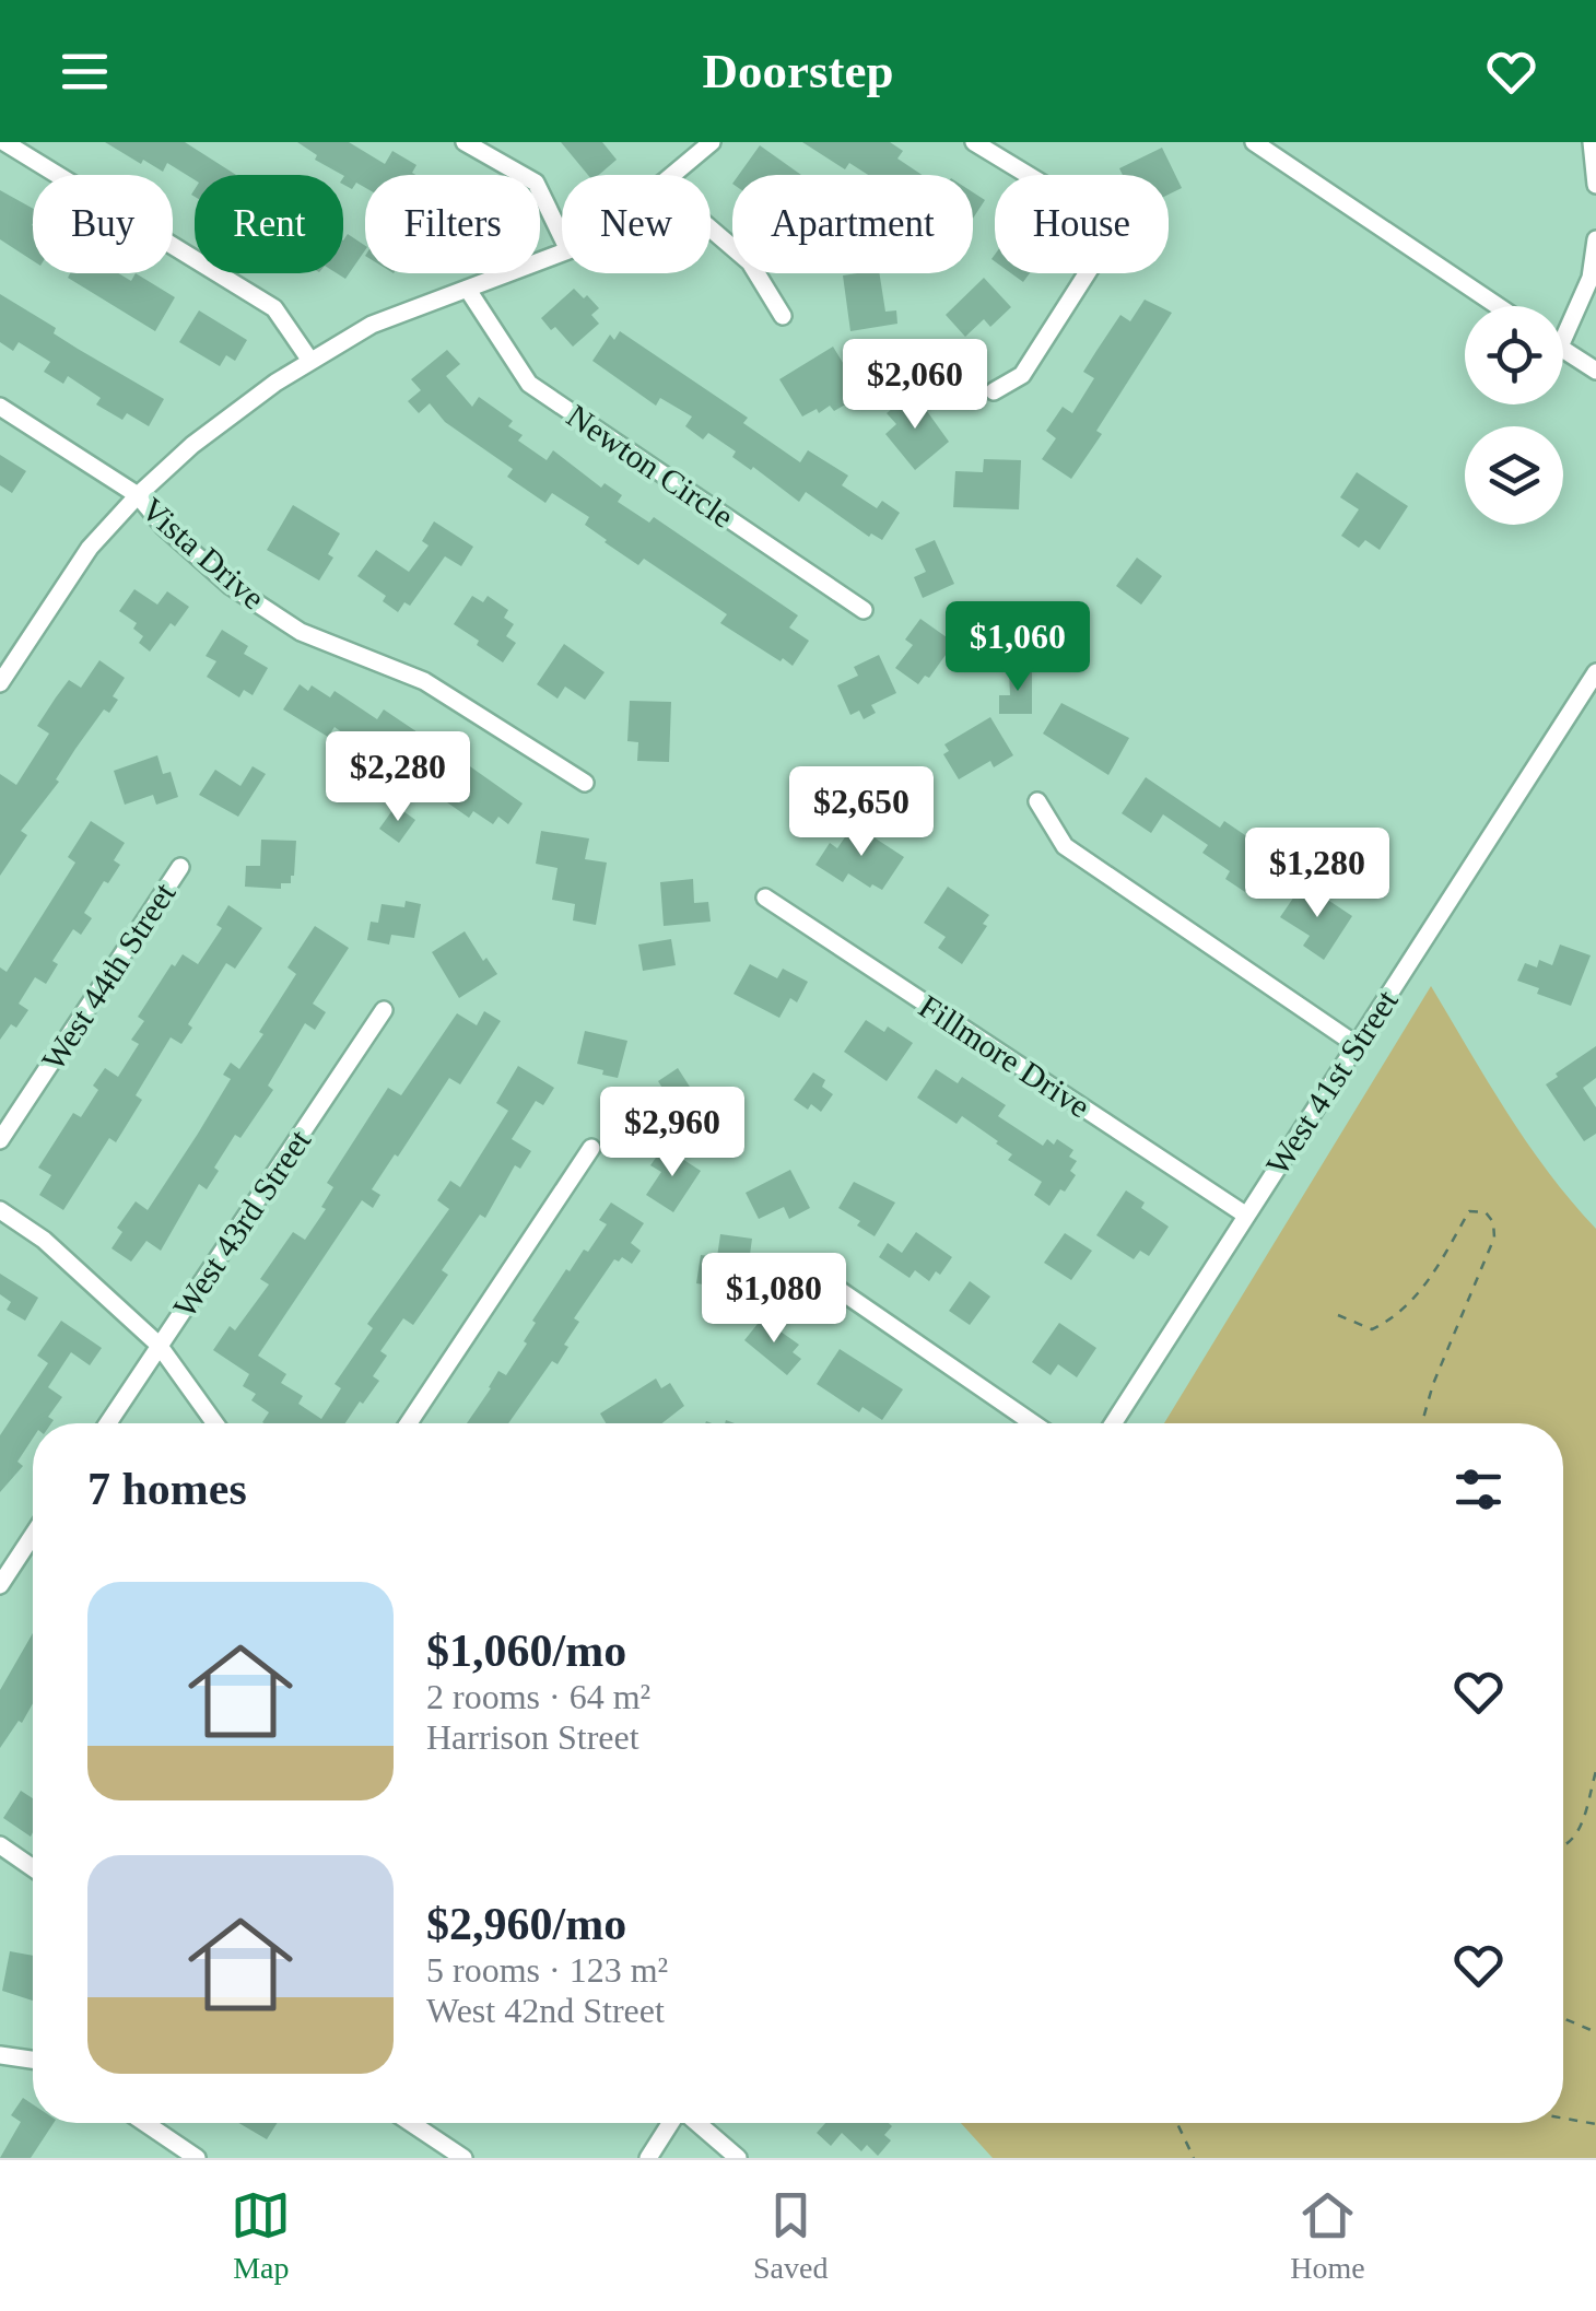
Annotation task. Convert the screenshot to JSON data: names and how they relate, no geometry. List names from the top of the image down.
{
  "streets": {
    "street": [
      "Newton Circle",
      "Vista Drive",
      "West 44th Street",
      "Fillmore Drive",
      "West 41st Street",
      "West 43rd Street"
    ]
  },
  "crossings": [
    ["Fillmore Drive", "West 41st Street"]
  ],
  "page": {
    "header": "Doorstep",
    "chip": [
      "Buy",
      "Rent",
      "Filters",
      "New",
      "Apartment",
      "House"
    ],
    "price": [
      "$2,060",
      "$1,060",
      "$2,280",
      "$2,650",
      "$1,280",
      "$2,960",
      "$1,080"
    ],
    "heading": "7 homes",
    "list": [
      {
        "name": "$1,060/mo",
        "note": "2 rooms · 64 m² · Harrison Street"
      },
      {
        "name": "$2,960/mo",
        "note": "5 rooms · 123 m² · West 42nd Street"
      }
    ],
    "tabs": ["Map", "Saved", "Home"]
  }
}
